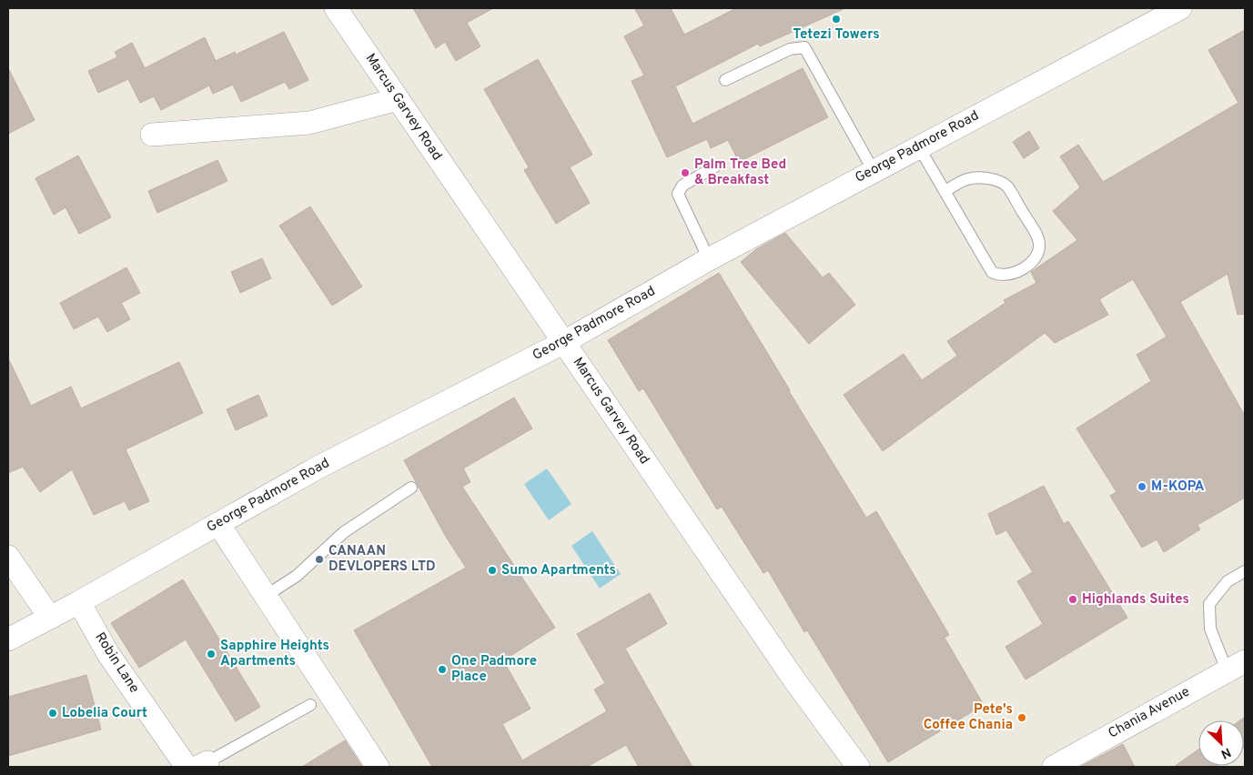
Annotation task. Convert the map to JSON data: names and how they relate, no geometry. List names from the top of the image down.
{
  "streets": {
    "street": [
      "Marcus Garvey Road",
      "George Padmore Road",
      "Robin Lane",
      "Chania Avenue"
    ]
  },
  "crossings": [
    ["Marcus Garvey Road", "George Padmore Road"],
    ["George Padmore Road", "Robin Lane"]
  ],
  "places": [
    "Tetezi Towers",
    "Palm Tree Bed & Breakfast",
    "M-KOPA",
    "CANAAN DEVLOPERS LTD",
    "Sumo Apartments",
    "Highlands Suites",
    "Sapphire Heights Apartments",
    "One Padmore Place",
    "Lobelia Court",
    "Pete's Coffee Chania"
  ],
  "north": "bottom right"
}
